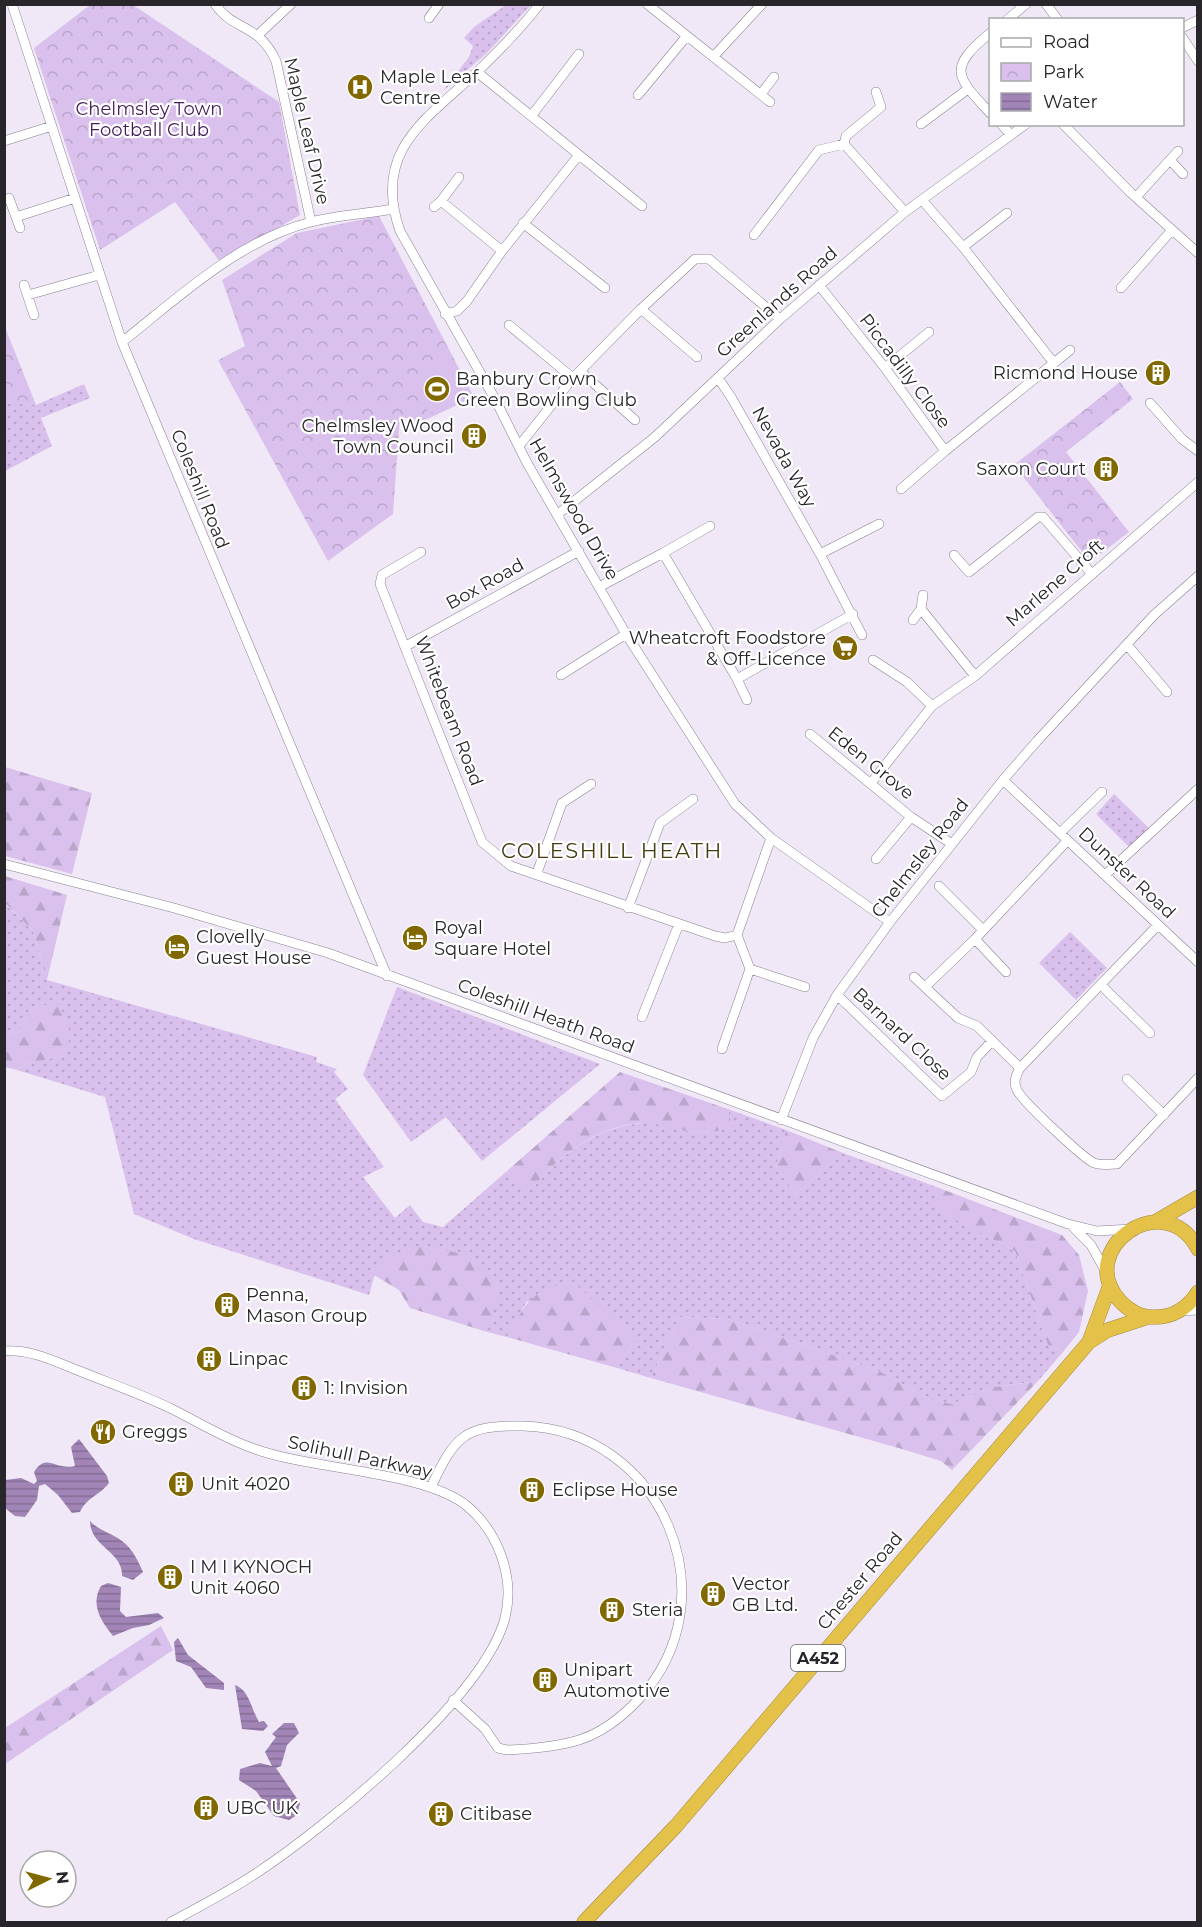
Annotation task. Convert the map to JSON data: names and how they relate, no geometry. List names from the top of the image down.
{
  "streets": {
    "highway": ["Chester Road", "A452"],
    "street": [
      "Maple Leaf Drive",
      "Greenlands Road",
      "Piccadilly Close",
      "Nevada Way",
      "Coleshill Road",
      "Helmswood Drive",
      "Marlene Croft",
      "Box Road",
      "Whitebeam Road",
      "Eden Grove",
      "Chelmsley Road",
      "Dunster Road",
      "Coleshill Heath Road",
      "Barnard Close",
      "Solihull Parkway"
    ]
  },
  "crossings": [
    ["Greenlands Road", "Piccadilly Close"],
    ["Greenlands Road", "Nevada Way"],
    ["Greenlands Road", "Helmswood Drive"],
    ["Coleshill Road", "Coleshill Heath Road"],
    ["Helmswood Drive", "Box Road"],
    ["Helmswood Drive", "Chelmsley Road"],
    ["Marlene Croft", "Eden Grove"],
    ["Box Road", "Whitebeam Road"],
    ["Eden Grove", "Chelmsley Road"],
    ["Chelmsley Road", "Dunster Road"],
    ["Chelmsley Road", "Coleshill Heath Road"],
    ["Chelmsley Road", "Barnard Close"],
    ["Coleshill Heath Road", "Chester Road"]
  ],
  "districts": ["COLESHILL HEATH"],
  "parks": ["Chelmsley Town Football Club"],
  "places": {
    "hospital": ["Maple Leaf Centre"],
    "building": [
      "Ricmond House",
      "Chelmsley Wood Town Council",
      "Saxon Court",
      "Penna, Mason Group",
      "Linpac",
      "1: Invision",
      "Unit 4020",
      "Eclipse House",
      "I M I KYNOCH Unit 4060",
      "Vector GB Ltd.",
      "Steria",
      "Unipart Automotive",
      "UBC UK",
      "Citibase"
    ],
    "sports": ["Banbury Crown Green Bowling Club"],
    "supermarket": ["Wheatcroft Foodstore & Off-Licence"],
    "hotel": ["Royal Square Hotel", "Clovelly Guest House"],
    "restaurant": ["Greggs"]
  },
  "legend": ["Road", "Park", "Water"],
  "north": "right"
}
